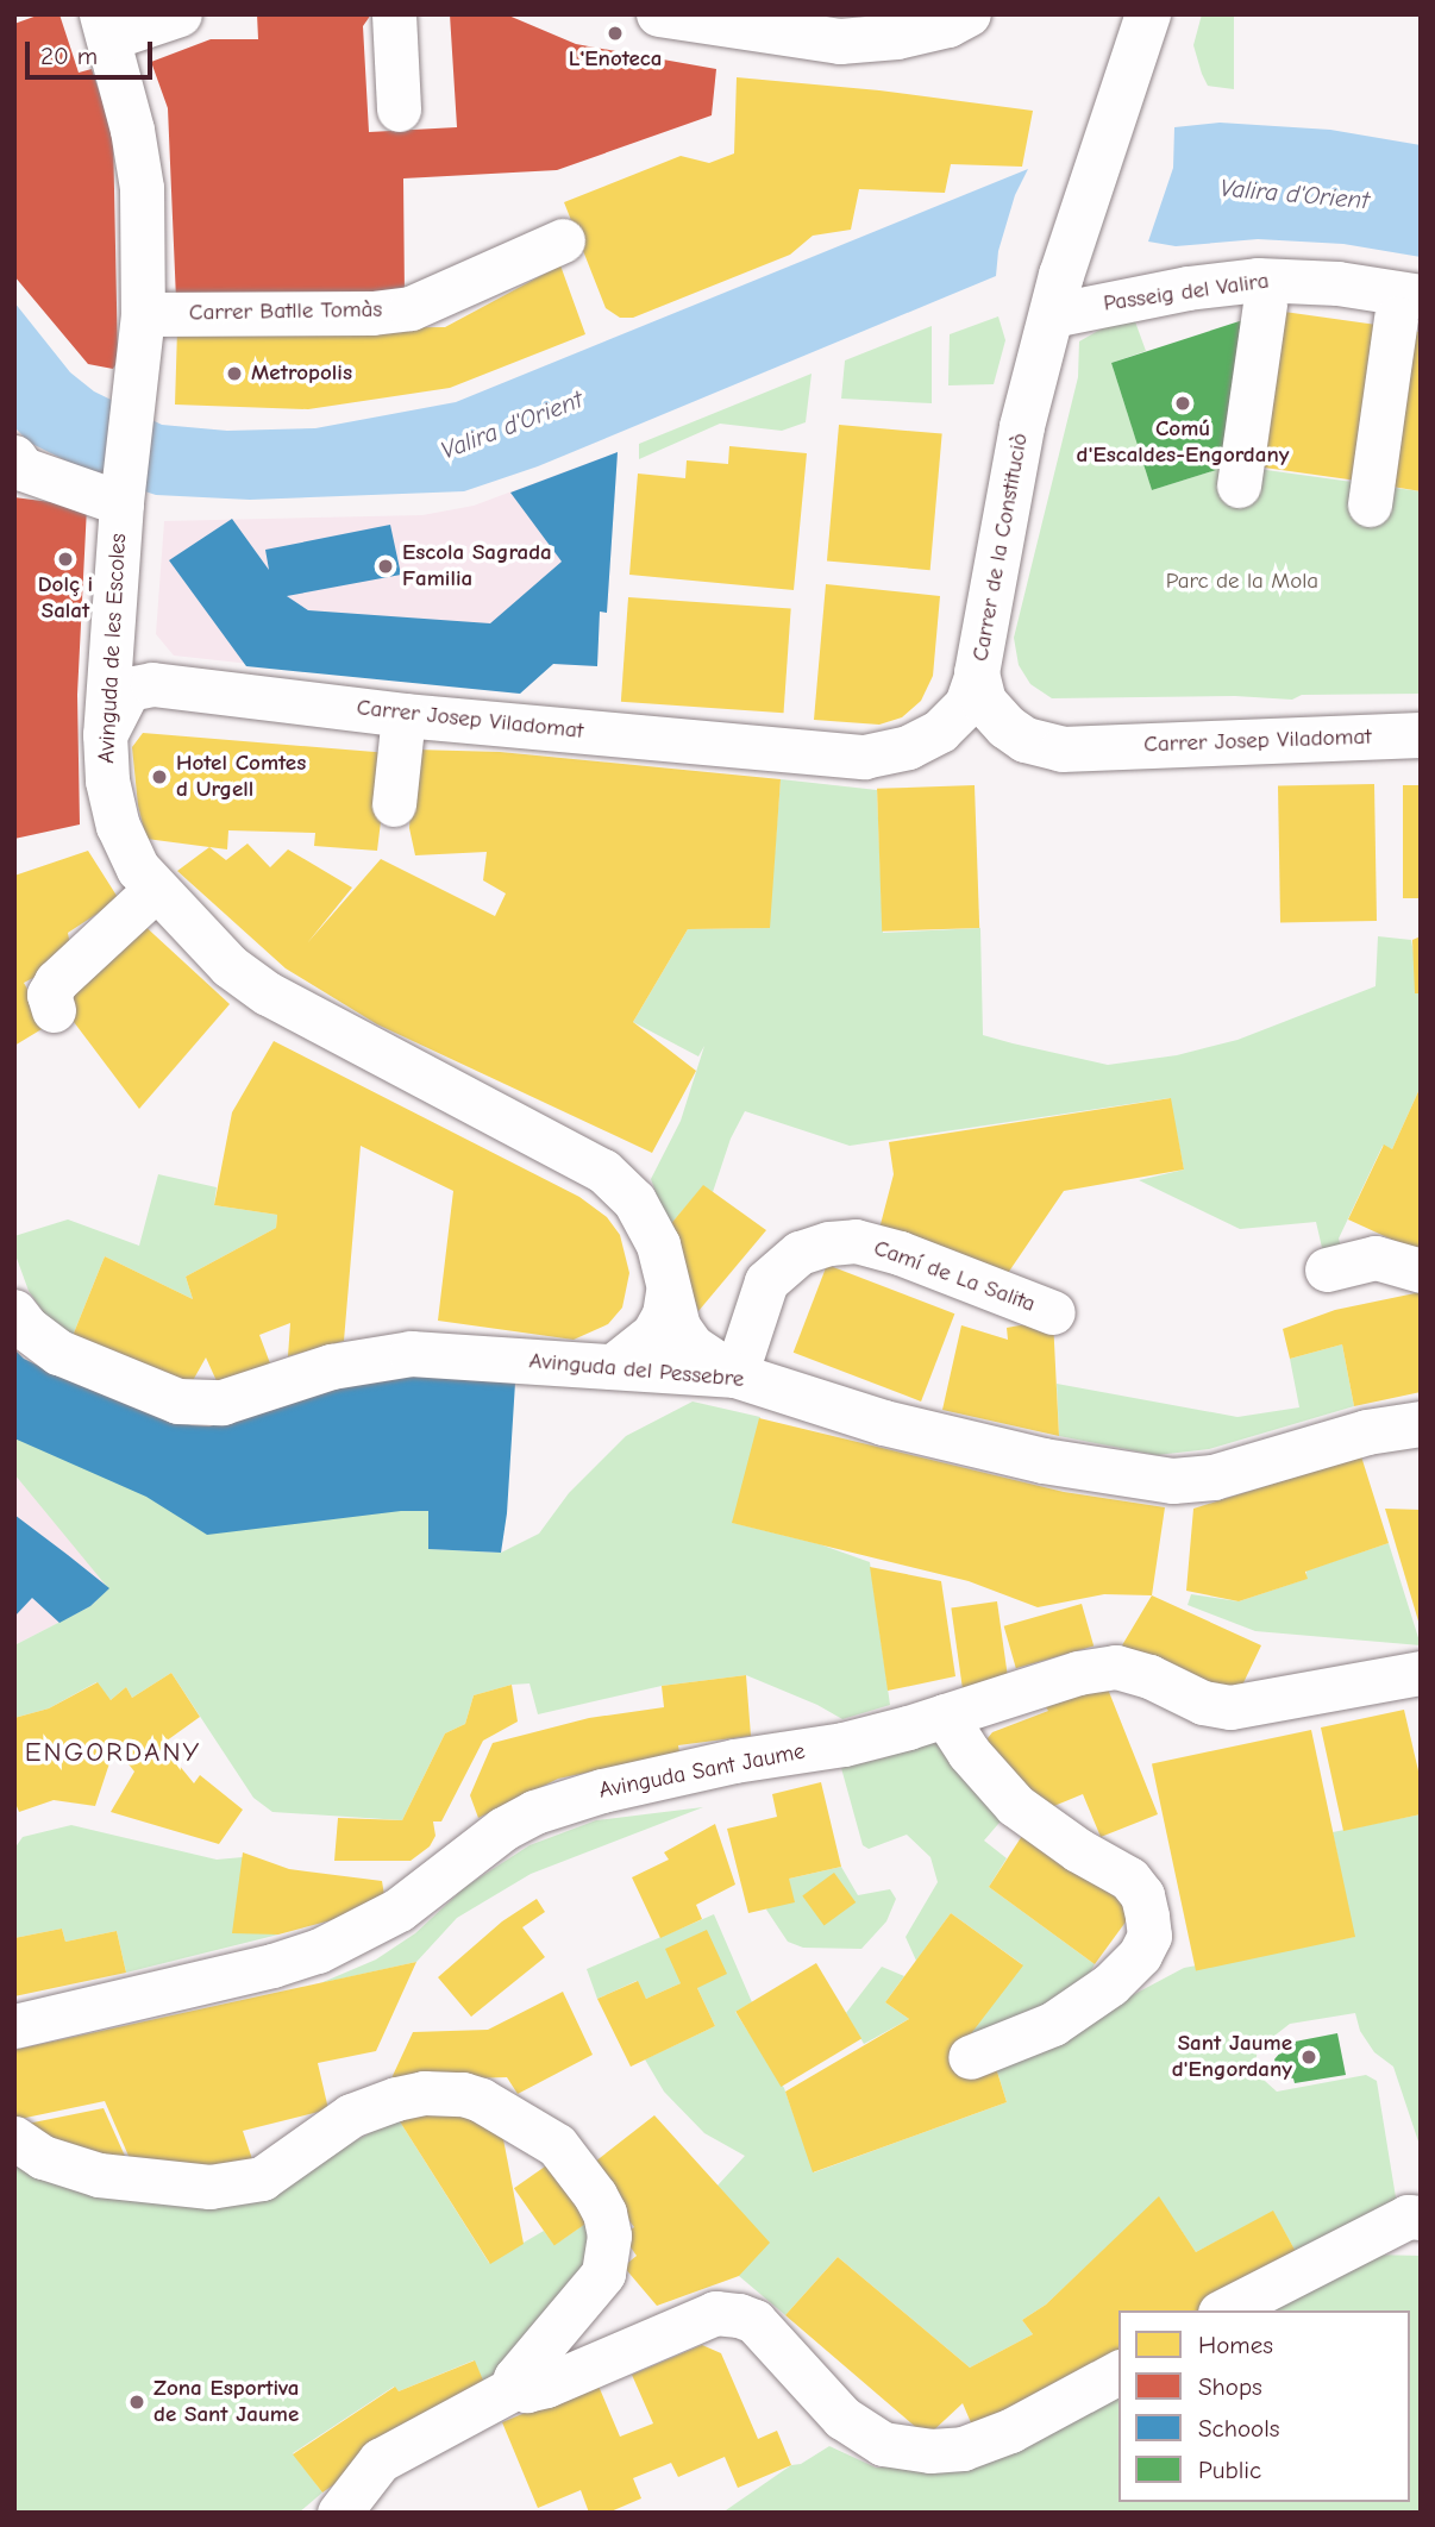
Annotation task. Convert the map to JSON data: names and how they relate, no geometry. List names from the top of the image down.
{
  "streets": {
    "main road": ["Carrer de la Constituciò", "Carrer Josep Viladomat", "Avinguda del Pessebre"],
    "street": [
      "Passeig del Valira",
      "Carrer Batlle Tomàs",
      "Avinguda de les Escoles",
      "Camí de La Salita",
      "Avinguda Sant Jaume"
    ]
  },
  "crossings": [
    ["Passeig del Valira", "Carrer de la Constituciò"],
    ["Carrer Batlle Tomàs", "Avinguda de les Escoles"],
    ["Carrer de la Constituciò", "Carrer Josep Viladomat"],
    ["Avinguda de les Escoles", "Carrer Josep Viladomat"],
    ["Avinguda de les Escoles", "Camí de La Salita"],
    ["Avinguda de les Escoles", "Avinguda del Pessebre"],
    ["Camí de La Salita", "Avinguda del Pessebre"]
  ],
  "districts": ["ENGORDANY"],
  "water": ["Valira d'Orient"],
  "parks": ["Parc de la Mola"],
  "places": [
    "L'Enoteca",
    "Metropolis",
    "Comú d'Escaldes-Engordany",
    "Dolç i Salat",
    "Escola Sagrada Familia",
    "Hotel Comtes d Urgell",
    "Sant Jaume d'Engordany",
    "Zona Esportiva de Sant Jaume"
  ],
  "legend": [
    "Homes",
    "Shops",
    "Schools",
    "Public"
  ],
  "scale_bar": "20 m"
}
